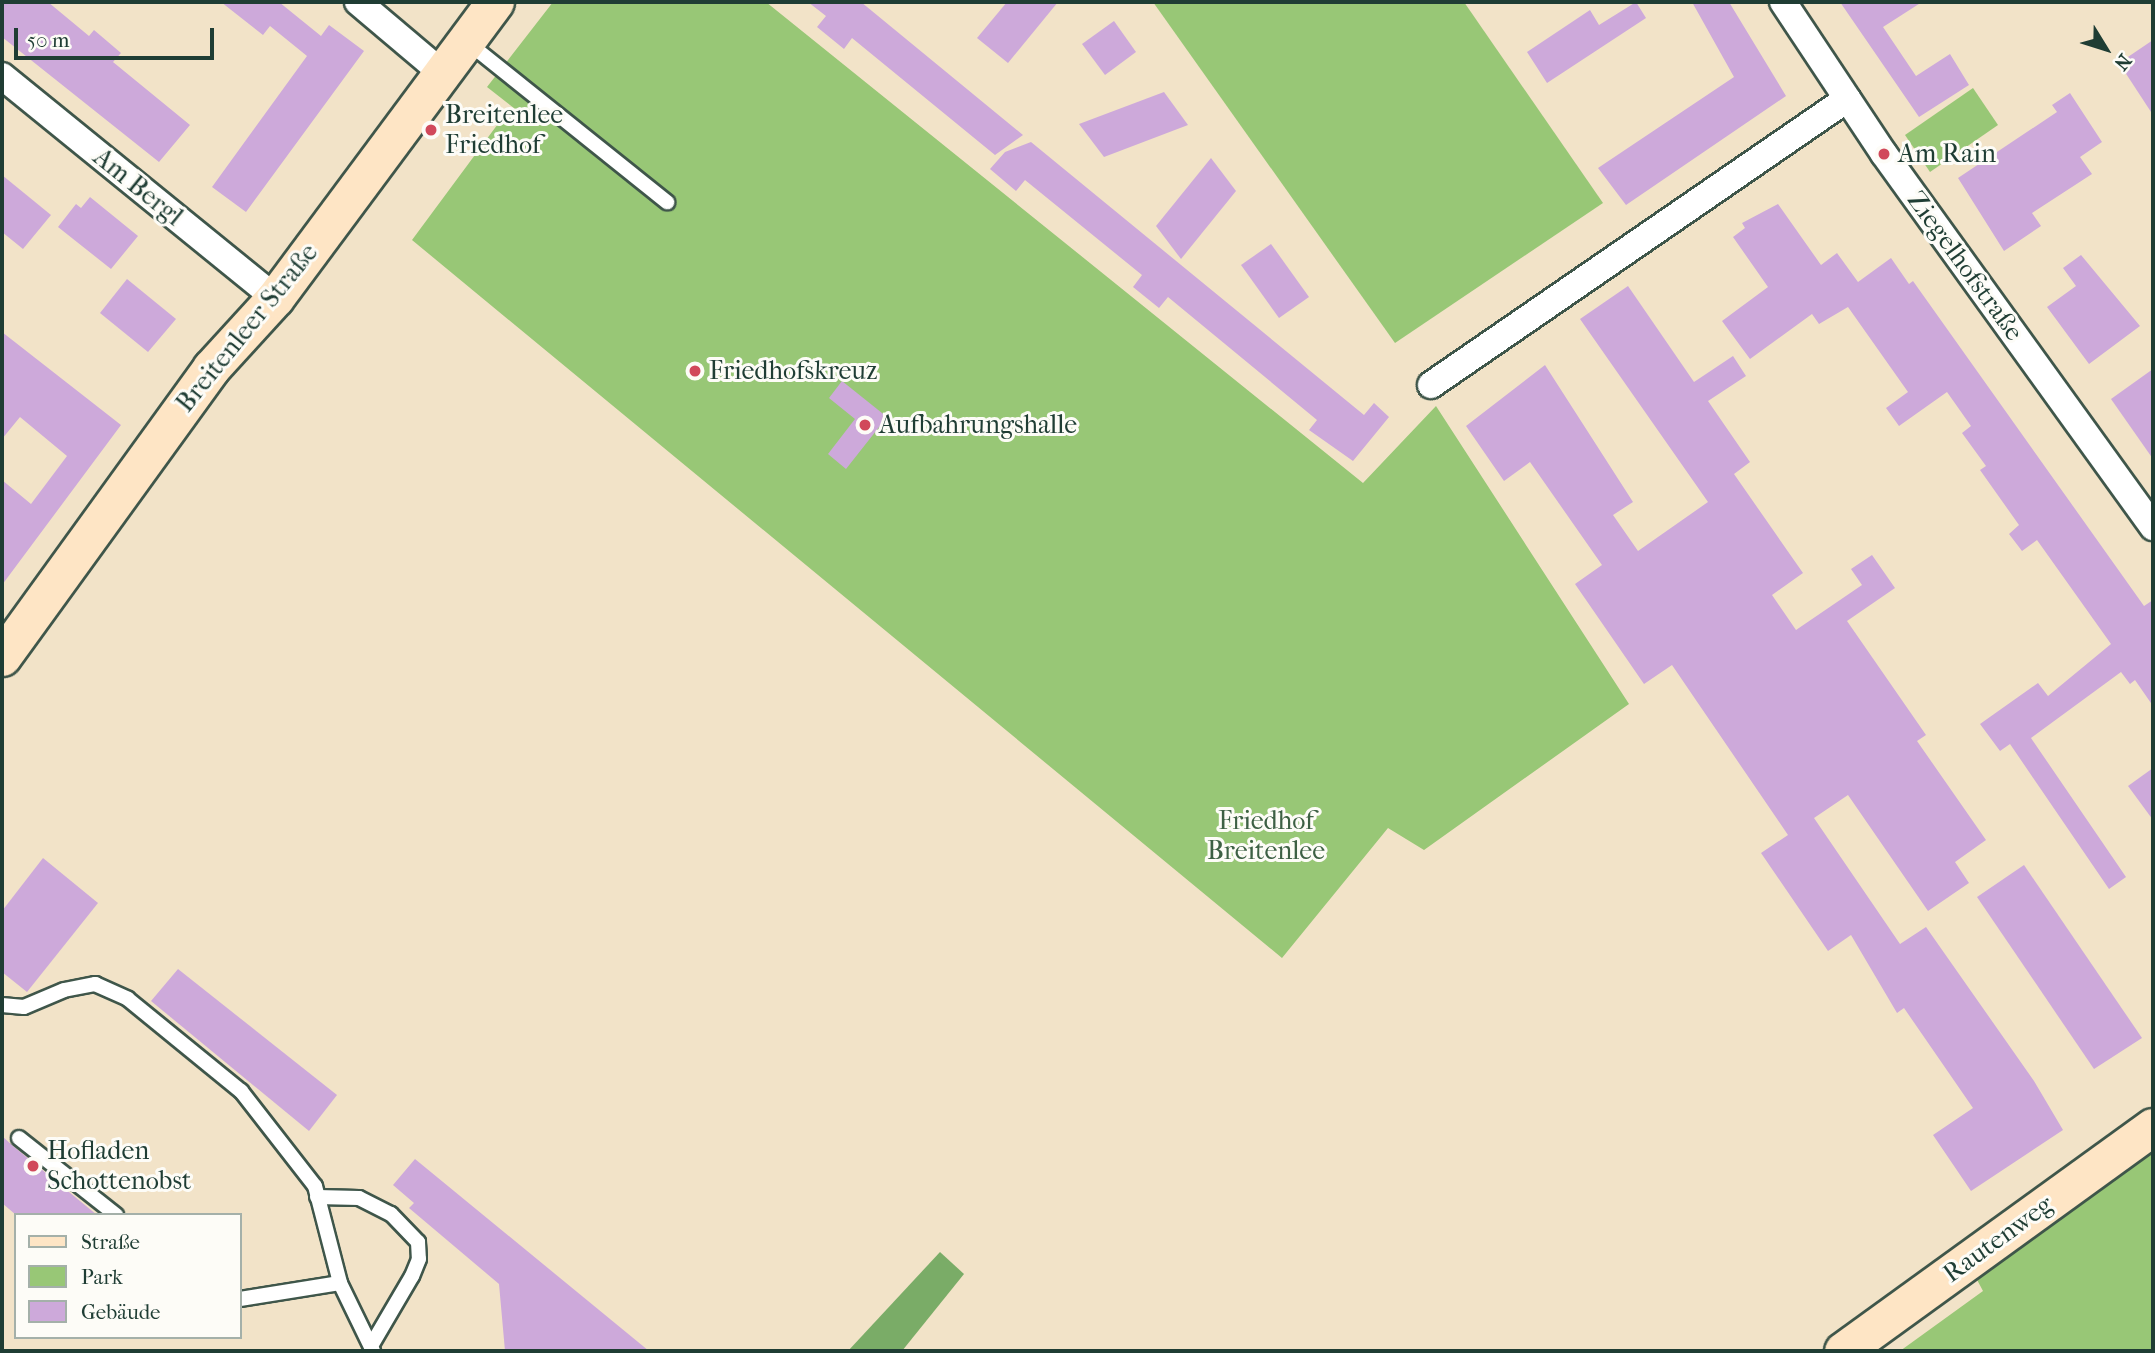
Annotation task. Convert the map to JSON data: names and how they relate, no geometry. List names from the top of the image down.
{
  "streets": {
    "main road": ["Breitenleer Straße", "Rautenweg"],
    "street": ["Am Bergl", "Ziegelhofstraße"]
  },
  "crossings": [
    ["Am Bergl", "Breitenleer Straße"]
  ],
  "parks": ["Friedhof Breitenlee"],
  "places": [
    "Breitenlee Friedhof",
    "Am Rain",
    "Friedhofskreuz",
    "Aufbahrungshalle",
    "Hofladen Schottenobst"
  ],
  "legend": ["Straße", "Park", "Gebäude"],
  "scale_bar": "50 m",
  "north": "bottom right"
}
